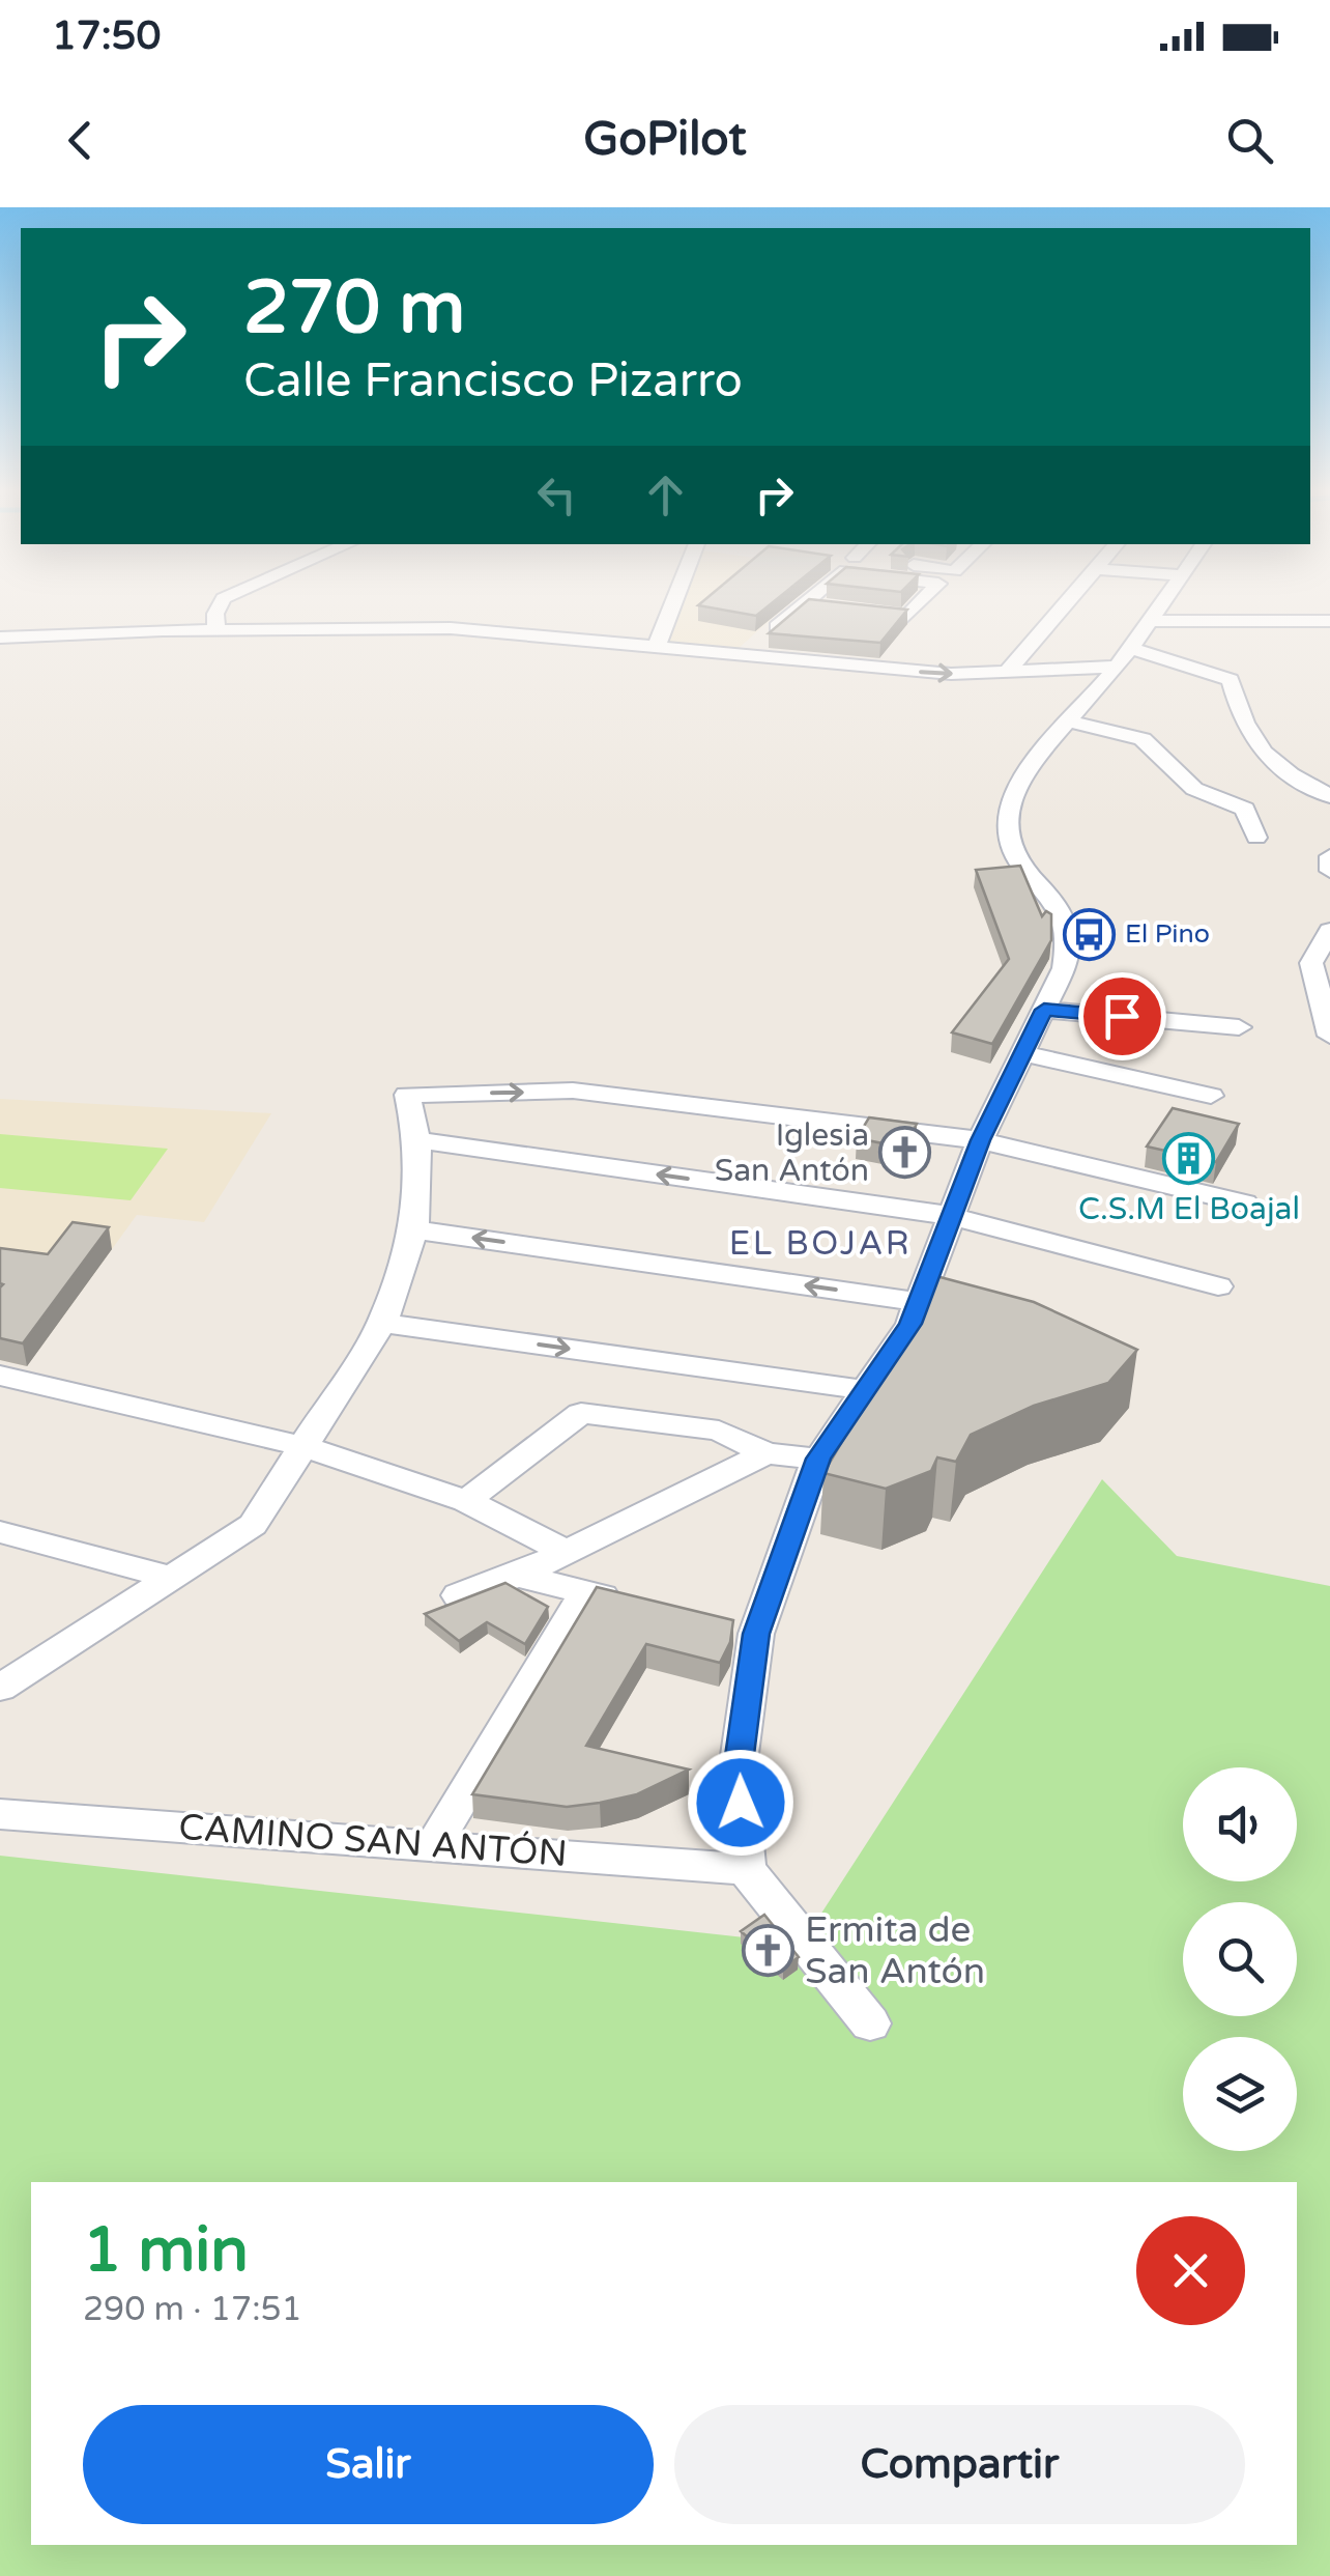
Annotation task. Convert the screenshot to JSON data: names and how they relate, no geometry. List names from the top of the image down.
{
  "streets": {
    "street": ["CAMINO SAN ANTÓN"]
  },
  "districts": ["EL BOJAR"],
  "places": {
    "bus stop": ["El Pino"],
    "church": ["Iglesia San Antón", "Ermita de San Antón"],
    "building": ["C.S.M El Boajal"]
  },
  "page": {
    "status": "17:50",
    "header": "GoPilot",
    "turn": ["270 m", "Calle Francisco Pizarro"],
    "heading": ["1 min", "290 m · 17:51"],
    "buttons": ["Salir", "Compartir"]
  }
}
